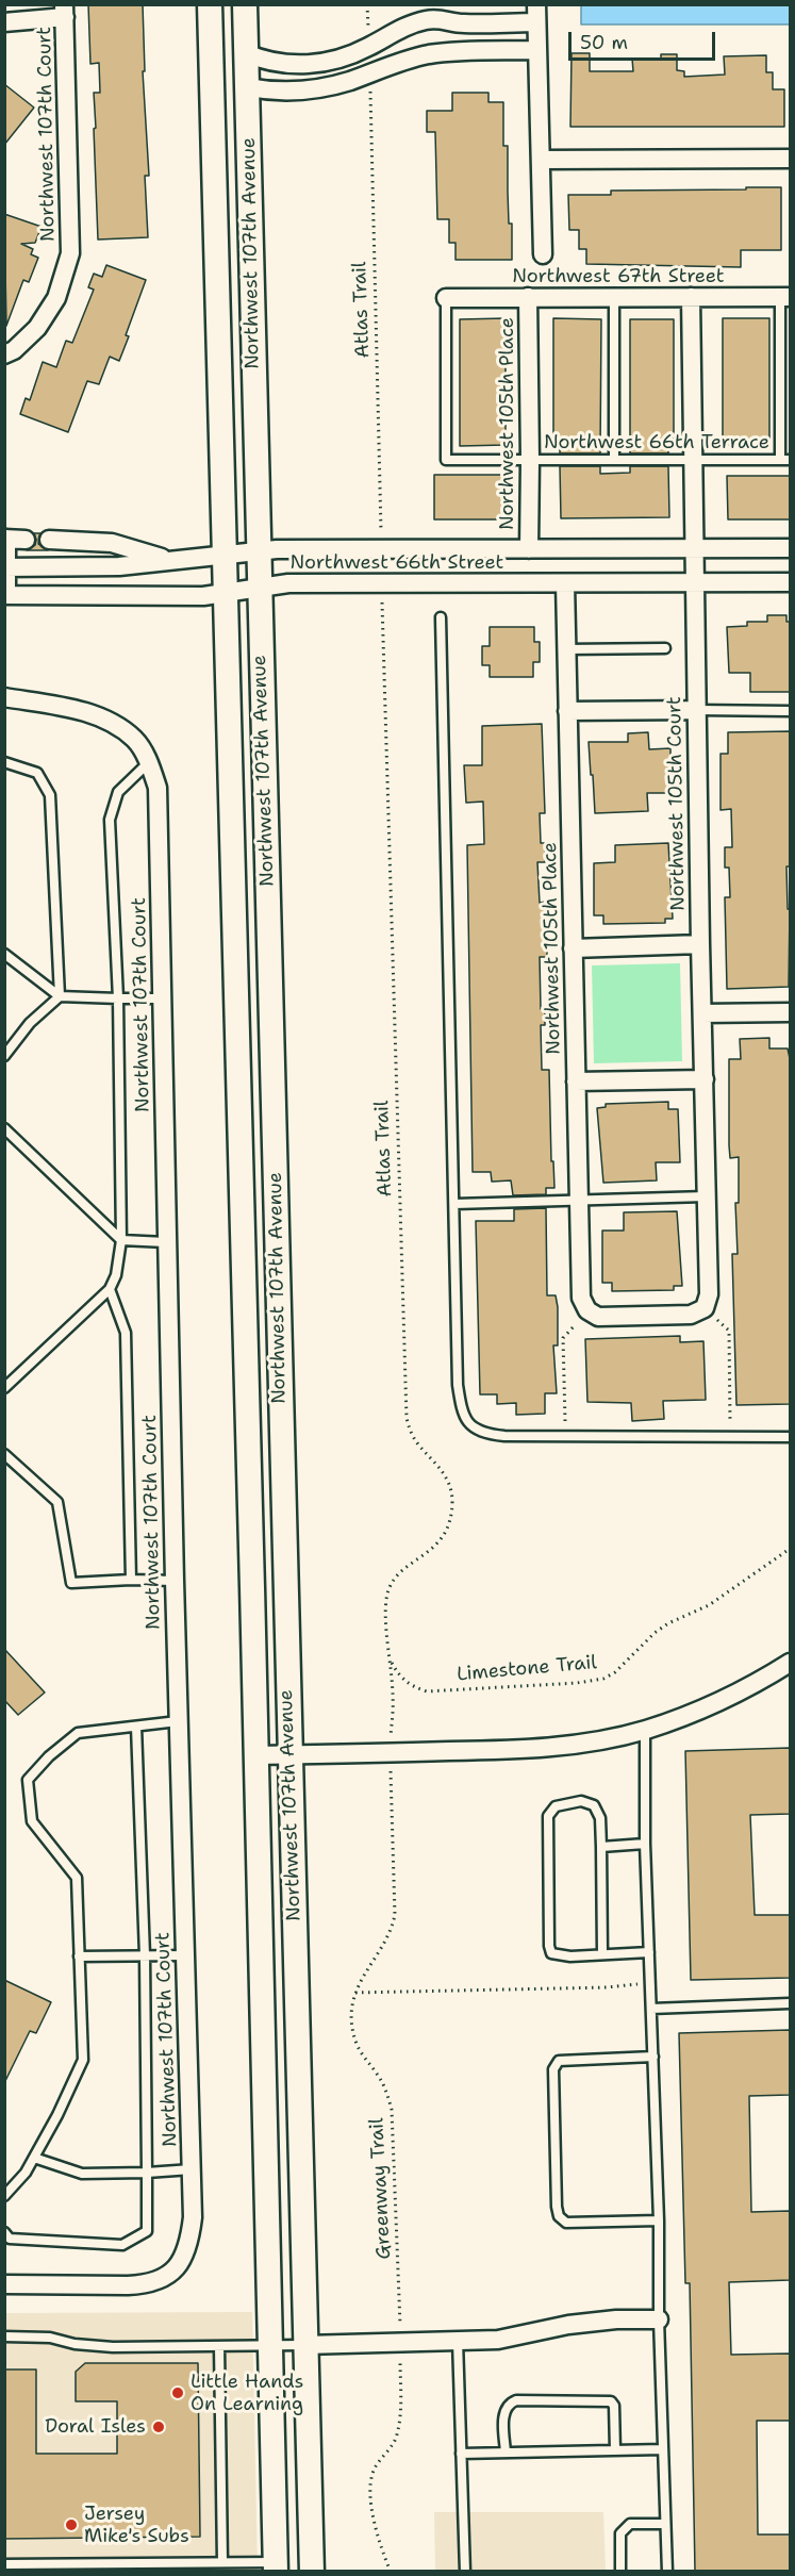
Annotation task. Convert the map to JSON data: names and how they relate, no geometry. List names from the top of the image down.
{
  "streets": {
    "main road": ["Northwest 107th Avenue"],
    "street": [
      "Northwest 107th Court",
      "Northwest 67th Street",
      "Northwest 105th Place",
      "Northwest 66th Street",
      "Northwest 105th Court"
    ],
    "lane": ["Northwest 66th Terrace"],
    "path": ["Atlas Trail", "Limestone Trail", "Greenway Trail"]
  },
  "crossings": [
    ["Northwest 107th Avenue", "Northwest 66th Street"],
    ["Northwest 67th Street", "Northwest 105th Place"],
    ["Northwest 67th Street", "Northwest 66th Terrace"],
    ["Northwest 67th Street", "Northwest 105th Court"],
    ["Atlas Trail", "Limestone Trail"],
    ["Atlas Trail", "Greenway Trail"],
    ["Northwest 105th Place", "Northwest 66th Terrace"],
    ["Northwest 105th Place", "Northwest 66th Street"],
    ["Northwest 66th Terrace", "Northwest 105th Court"],
    ["Northwest 66th Street", "Northwest 105th Court"],
    ["Limestone Trail", "Greenway Trail"]
  ],
  "places": ["Little Hands On Learning", "Doral Isles", "Jersey Mike's Subs"],
  "scale_bar": "50 m"
}
